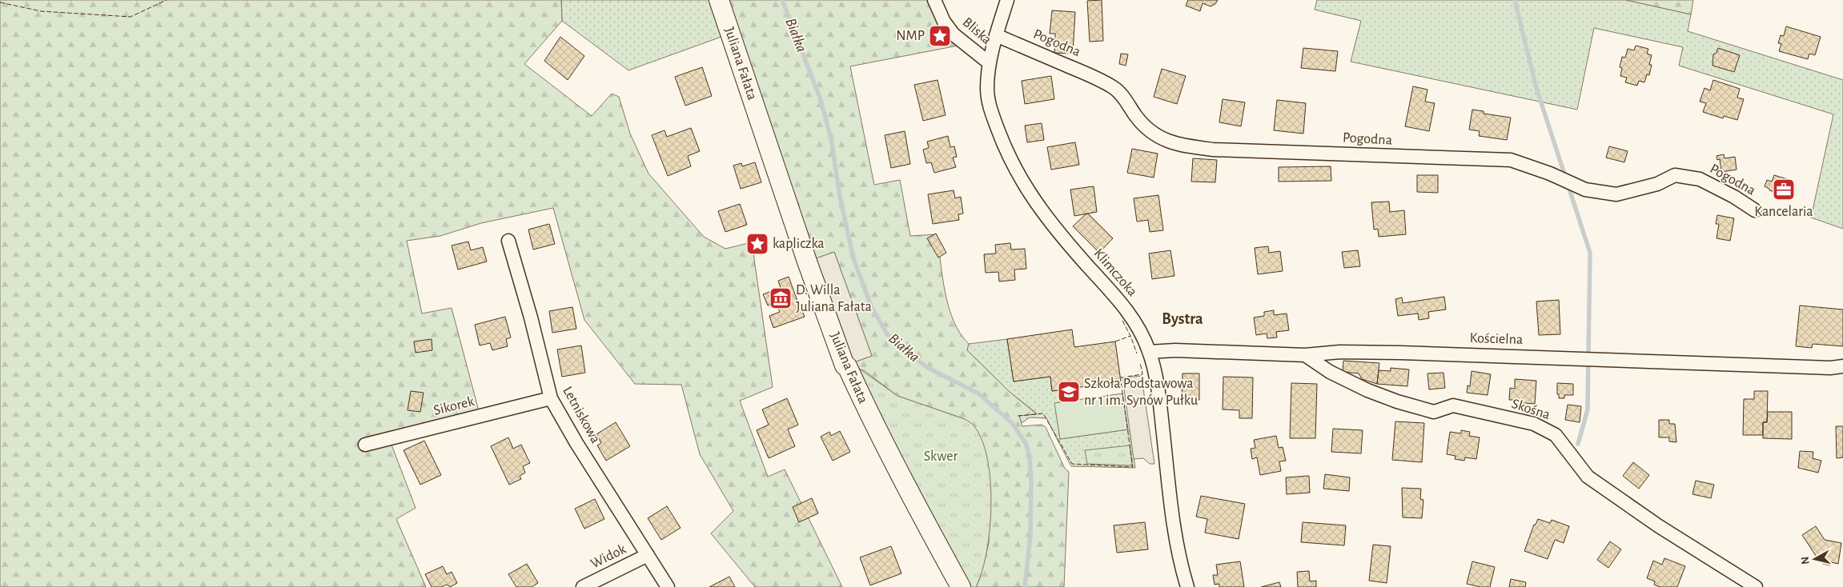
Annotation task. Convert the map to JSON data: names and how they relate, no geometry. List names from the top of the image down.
{
  "streets": {
    "street": [
      "Bliska",
      "Pogodna",
      "Juliana Fałata",
      "Klimczoka",
      "Kościelna",
      "Sikorek",
      "Skośna",
      "Letniskowa",
      "Widok"
    ]
  },
  "crossings": [
    ["Bliska", "Klimczoka"],
    ["Pogodna", "Klimczoka"],
    ["Klimczoka", "Kościelna"],
    ["Kościelna", "Skośna"],
    ["Sikorek", "Letniskowa"],
    ["Letniskowa", "Widok"]
  ],
  "districts": ["Bystra"],
  "water": ["Białka"],
  "parks": ["Skwer"],
  "places": {
    "place": ["NMP", "kapliczka"],
    "office": ["Kancelaria"],
    "museum": ["D. Willa Juliana Fałata"],
    "school or university": ["Szkoła Podstawowa nr 1 im. Synów Pułku"]
  },
  "north": "left"
}
